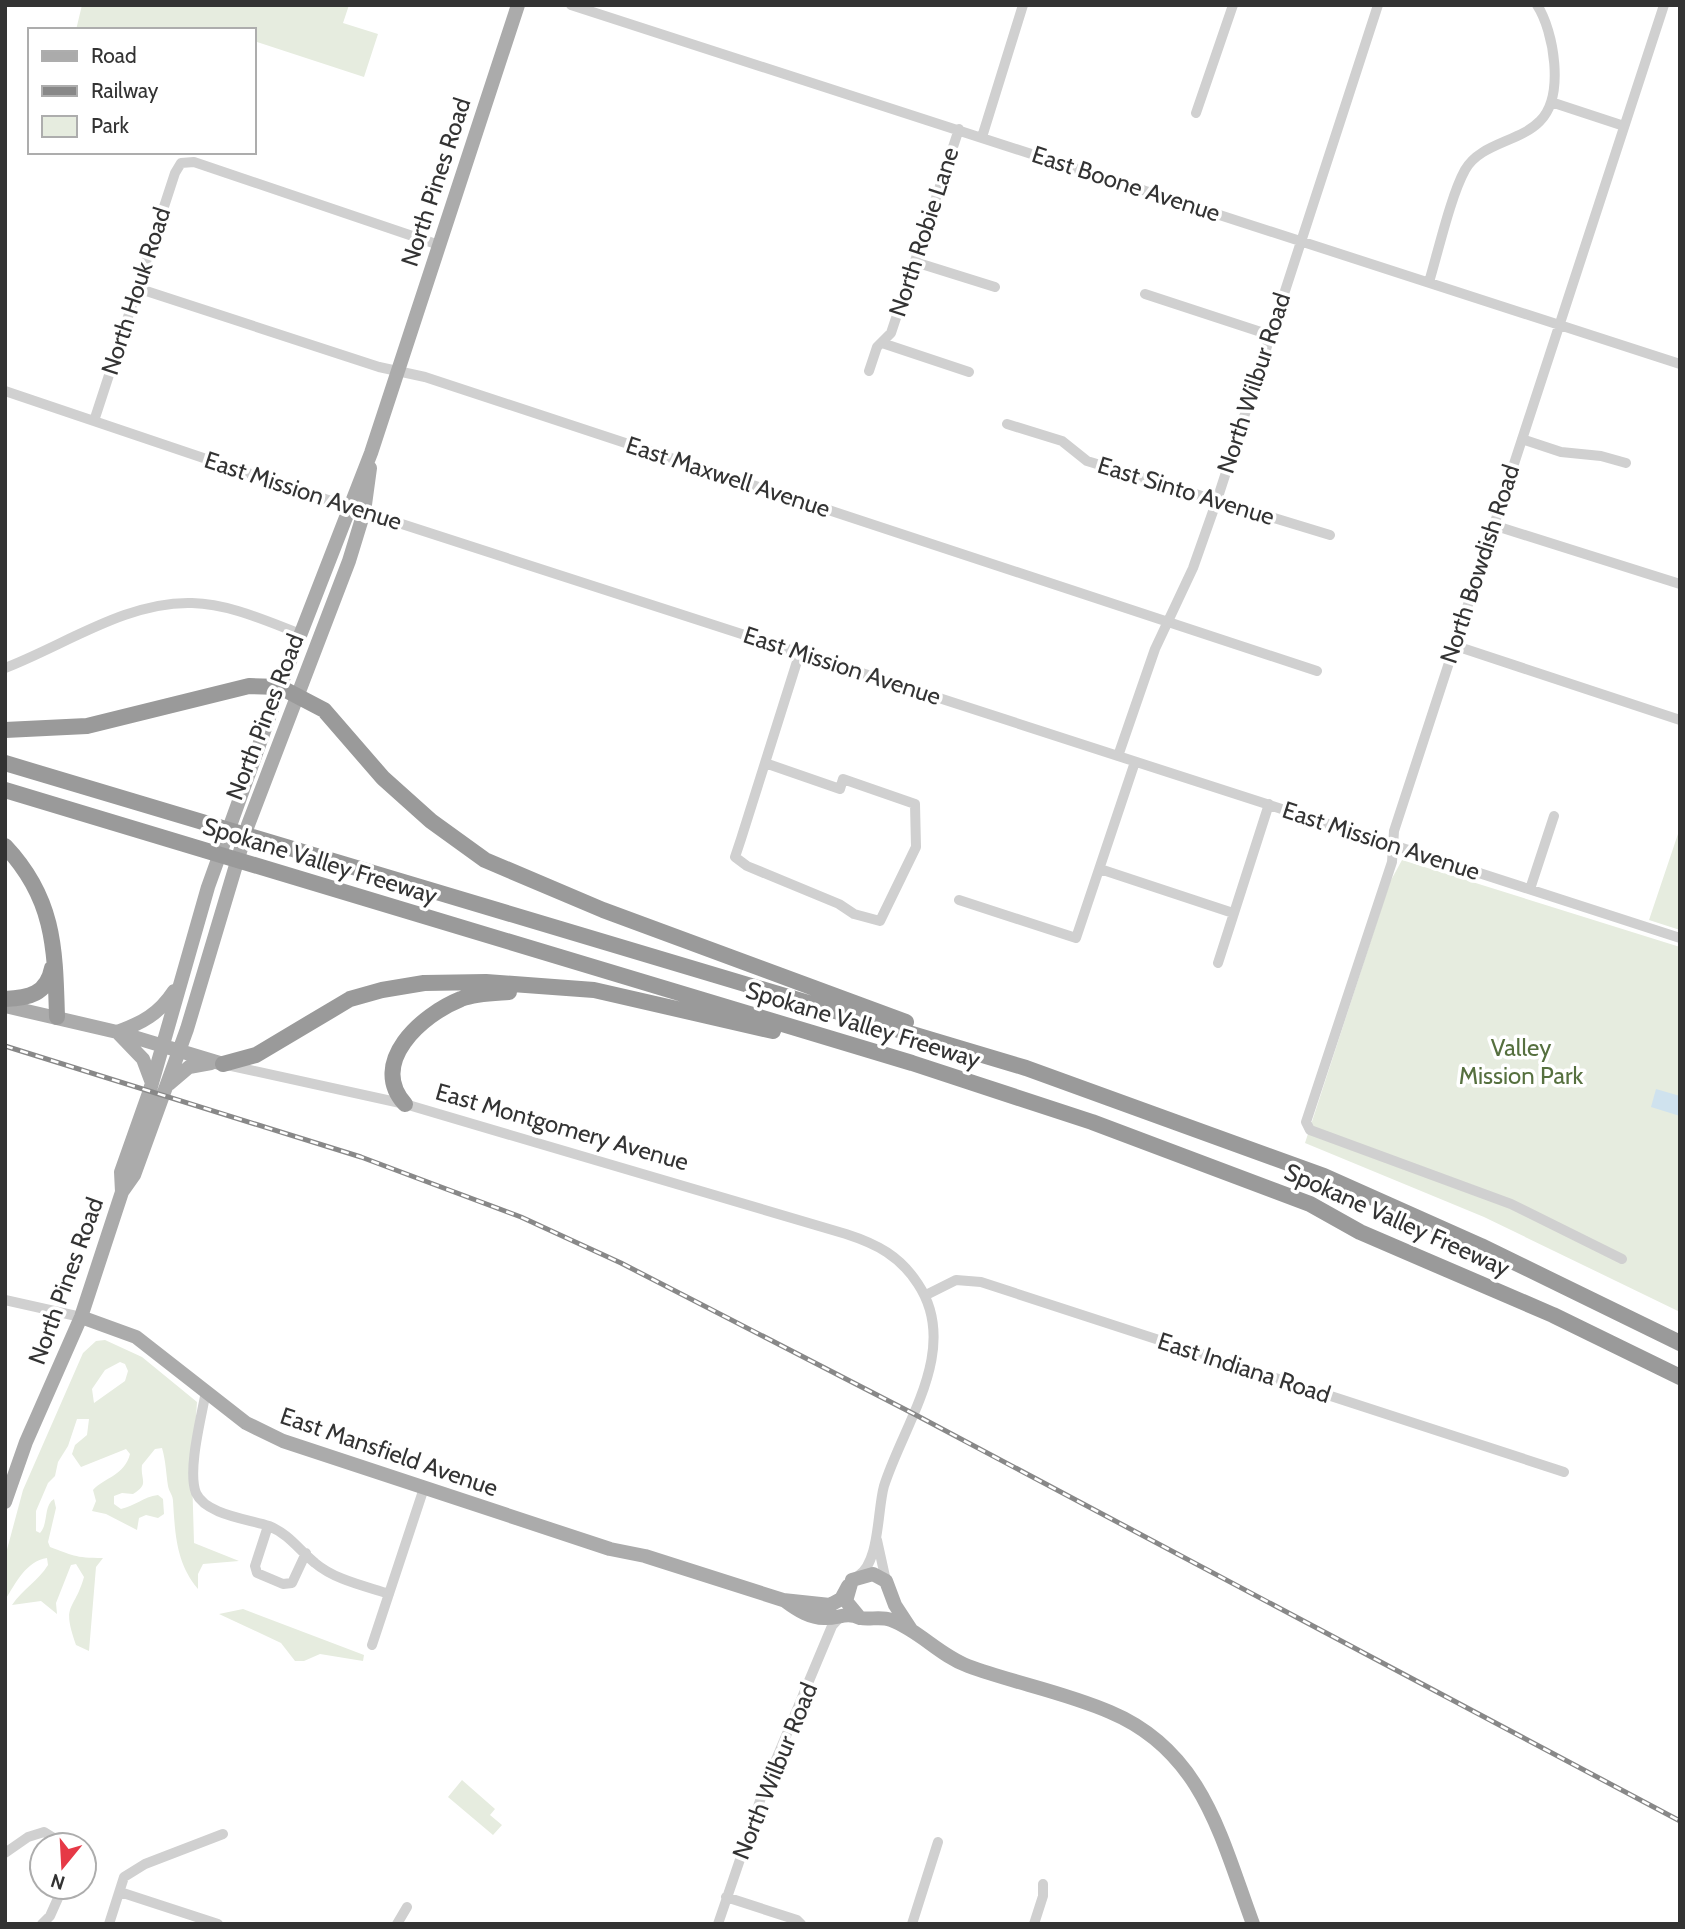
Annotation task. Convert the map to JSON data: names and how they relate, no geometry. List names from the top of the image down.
{
  "streets": {
    "highway": ["Spokane Valley Freeway"],
    "main road": ["North Pines Road", "East Montgomery Avenue", "East Mansfield Avenue"],
    "street": [
      "East Boone Avenue",
      "North Robie Lane",
      "North Houk Road",
      "North Wilbur Road",
      "East Maxwell Avenue",
      "East Mission Avenue",
      "East Sinto Avenue",
      "North Bowdish Road",
      "East Indiana Road"
    ]
  },
  "crossings": [
    ["North Pines Road", "North Houk Road"],
    ["North Pines Road", "East Maxwell Avenue"],
    ["North Pines Road", "East Mission Avenue"],
    ["North Pines Road", "East Montgomery Avenue"],
    ["North Pines Road", "East Mansfield Avenue"],
    ["East Boone Avenue", "North Robie Lane"],
    ["East Boone Avenue", "North Wilbur Road"],
    ["East Boone Avenue", "North Bowdish Road"],
    ["North Houk Road", "East Maxwell Avenue"],
    ["North Houk Road", "East Mission Avenue"],
    ["North Wilbur Road", "East Maxwell Avenue"],
    ["North Wilbur Road", "East Mission Avenue"],
    ["North Wilbur Road", "East Sinto Avenue"],
    ["East Mission Avenue", "North Bowdish Road"],
    ["East Montgomery Avenue", "East Indiana Road"]
  ],
  "parks": ["Valley Mission Park"],
  "legend": ["Road", "Railway", "Park"],
  "north": "bottom"
}
